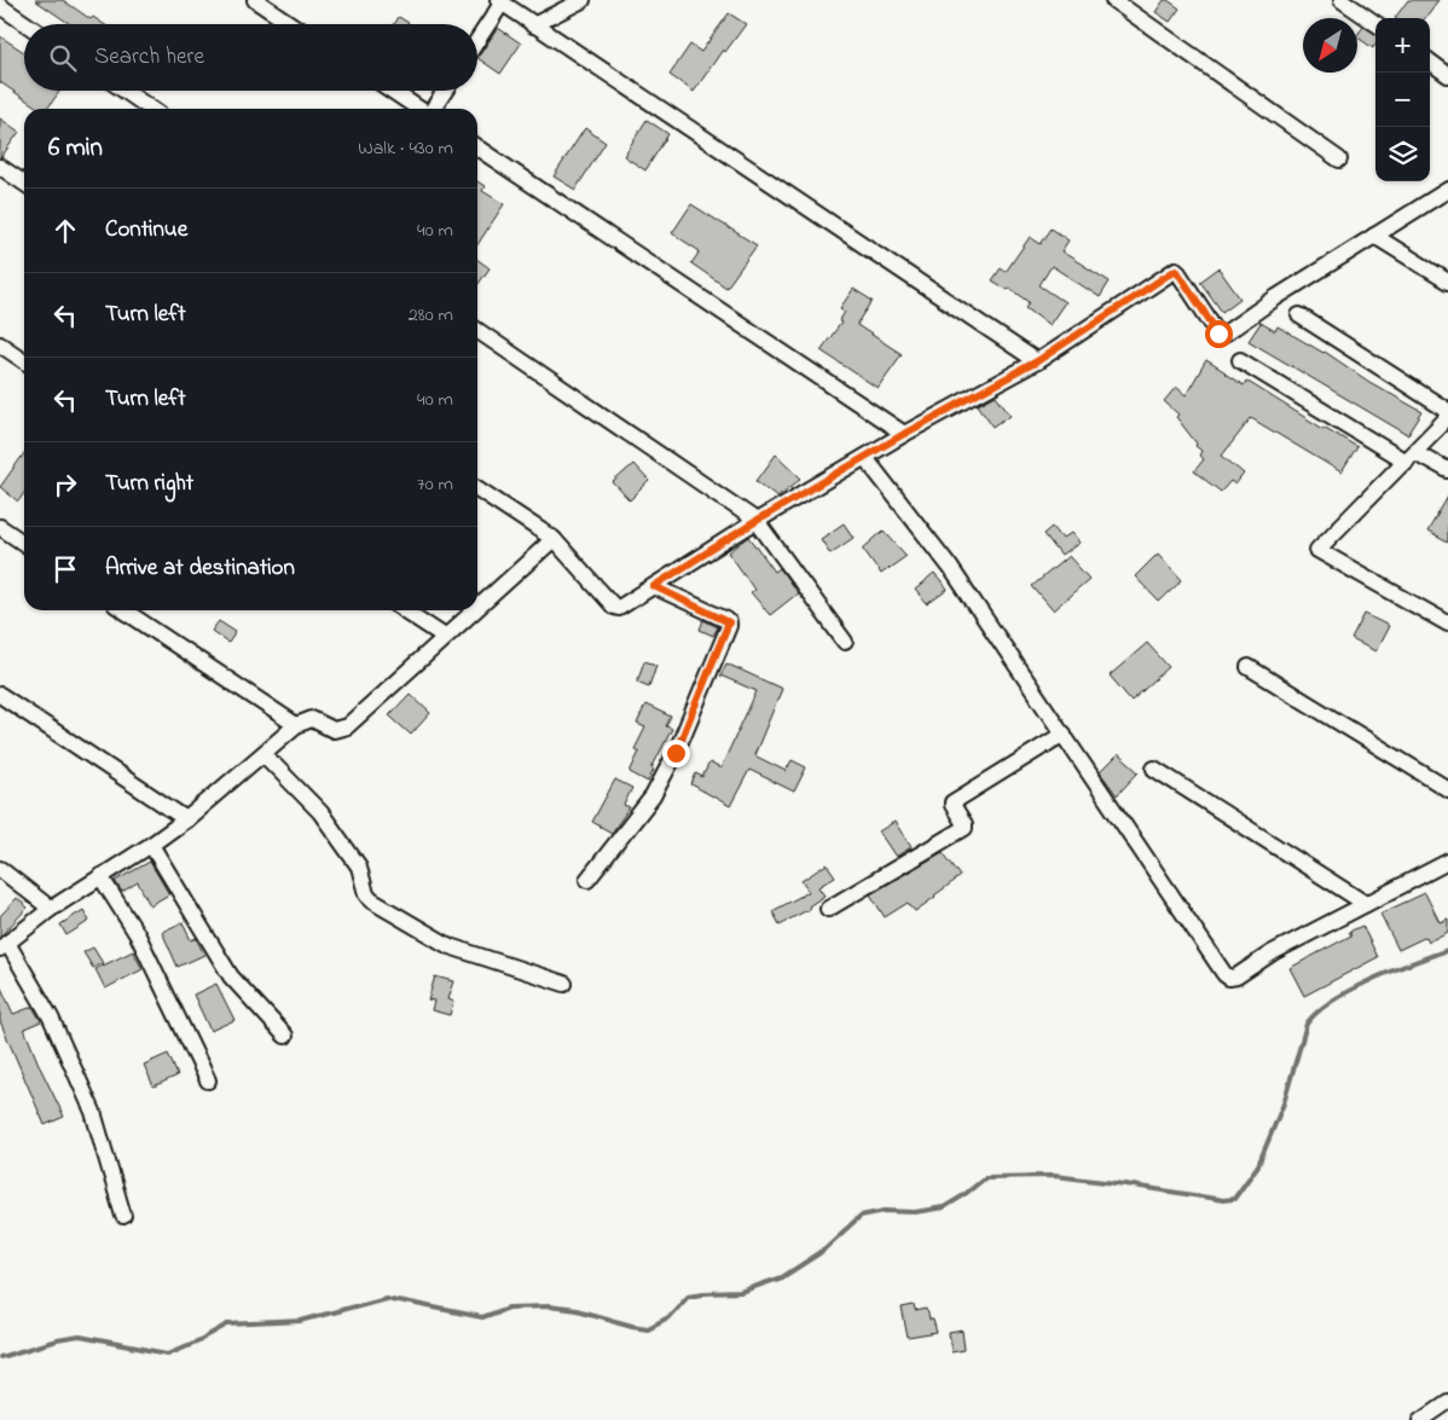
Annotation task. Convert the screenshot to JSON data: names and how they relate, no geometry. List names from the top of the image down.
{
  "north": "bottom left",
  "page": {
    "map_buttons": ["+", "−"],
    "search": "Search here",
    "heading": ["6 min", "Walk · 430 m"],
    "list": [
      ["Continue", "40 m"],
      ["Turn left", "280 m"],
      ["Turn left", "40 m"],
      ["Turn right", "70 m"],
      "Arrive at destination"
    ]
  }
}
